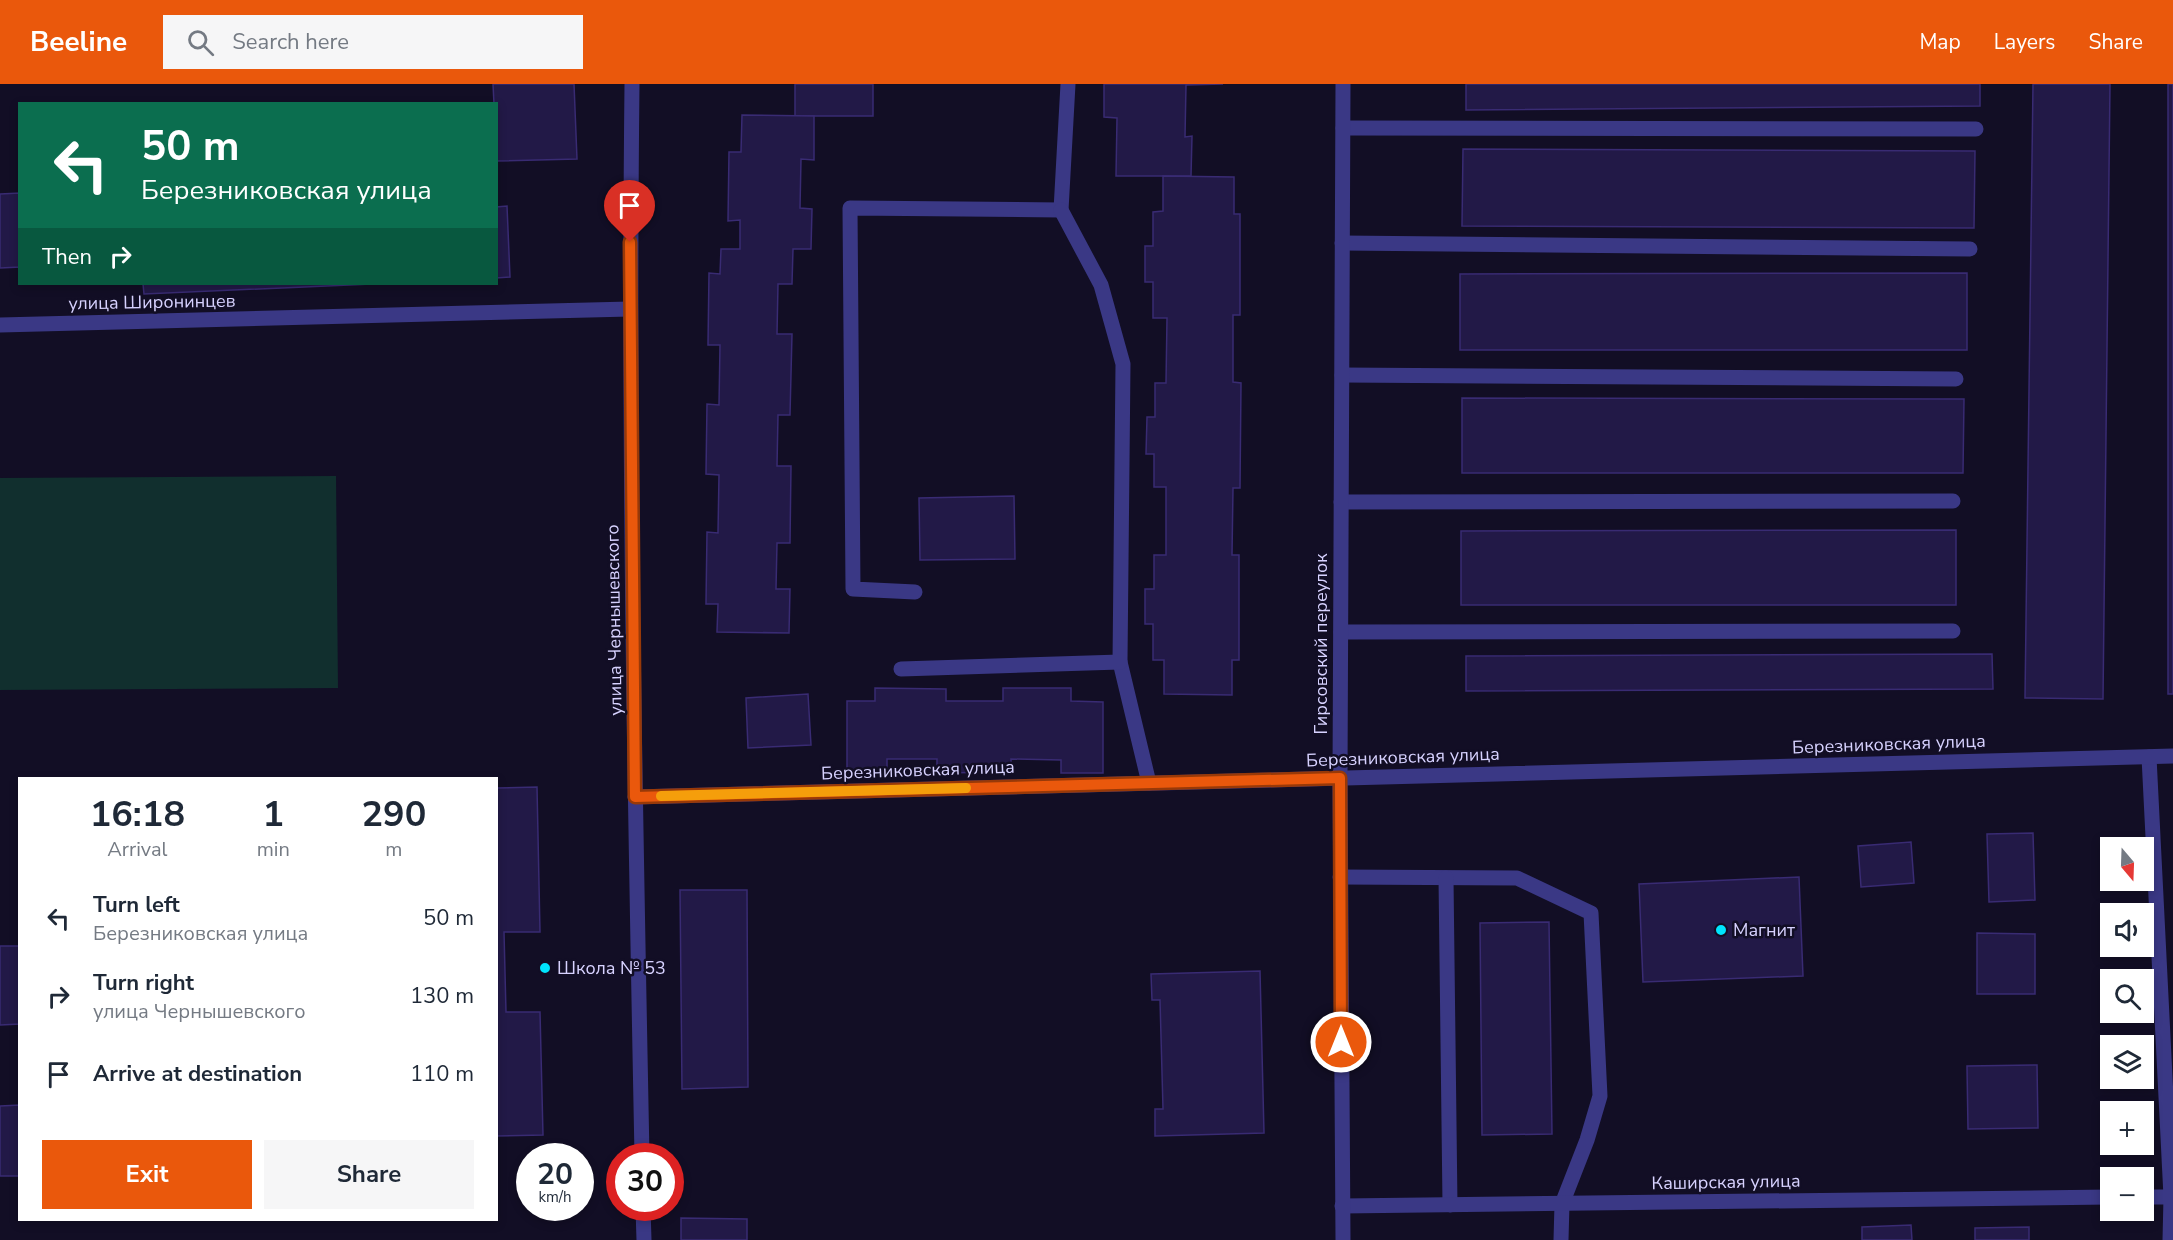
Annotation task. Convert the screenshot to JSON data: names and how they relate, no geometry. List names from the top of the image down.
{
  "streets": {
    "street": [
      "улица Широнинцев",
      "улица Чернышевского",
      "Гирсовский переулок",
      "Березниковская улица",
      "Каширская улица"
    ]
  },
  "crossings": [
    ["улица Широнинцев", "улица Чернышевского"],
    ["улица Чернышевского", "Березниковская улица"],
    ["Гирсовский переулок", "Березниковская улица"],
    ["Гирсовский переулок", "Каширская улица"]
  ],
  "places": ["Магнит", "Школа № 53"],
  "north": "bottom",
  "page": {
    "header": "Beeline",
    "search": "Search here",
    "nav": ["Map", "Layers", "Share"],
    "turn": ["50 m", "Березниковская улица"],
    "then": "Then",
    "eta": [
      "16:18",
      "Arrival",
      "1",
      "min",
      "290",
      "m"
    ],
    "map_buttons": ["+", "−"],
    "list": [
      {
        "name": "Turn left",
        "note": "Березниковская улица",
        "value": "50 m"
      },
      {
        "name": "Turn right",
        "note": "улица Чернышевского",
        "value": "130 m"
      },
      {
        "name": "Arrive at destination",
        "value": "110 m"
      }
    ],
    "buttons": ["Exit", "Share"],
    "speed": "20 km/h",
    "limit": "30"
  }
}
